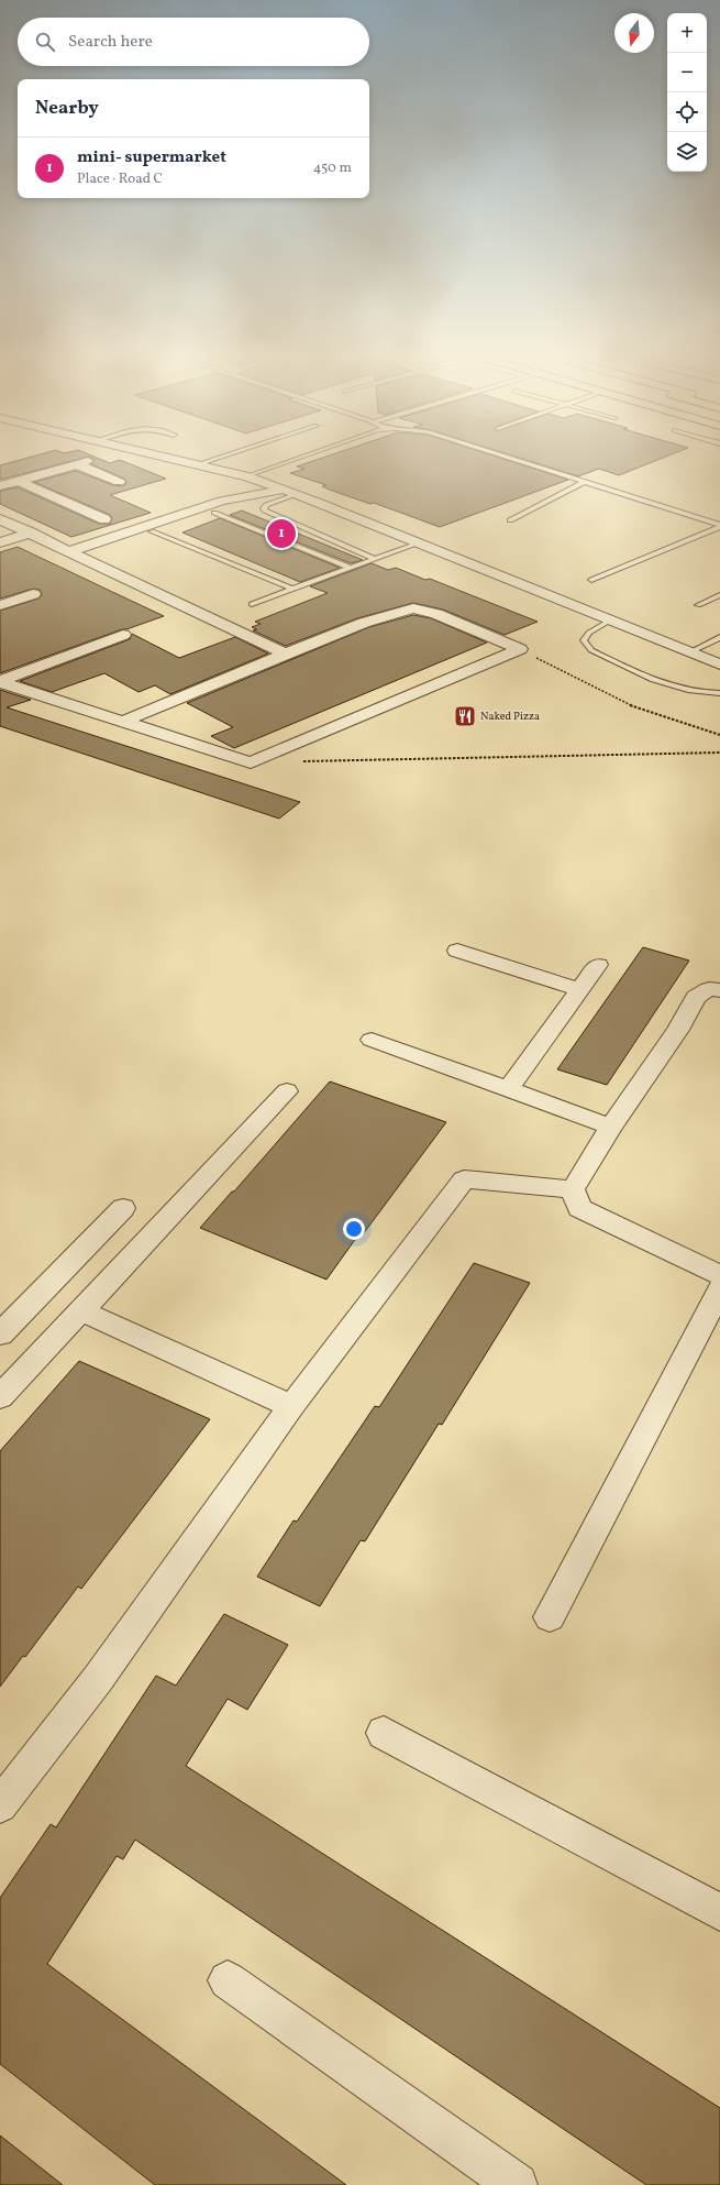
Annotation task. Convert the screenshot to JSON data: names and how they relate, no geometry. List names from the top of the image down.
{
  "places": {
    "restaurant": ["Naked Pizza"]
  },
  "north": "bottom",
  "page": {
    "map_buttons": ["+", "−"],
    "search": "Search here",
    "heading": "Nearby",
    "list": [
      {
        "mark": "1",
        "name": "mini- supermarket",
        "note": "Place · Road C",
        "value": "450 m"
      }
    ],
    "pins": "1"
  }
}
